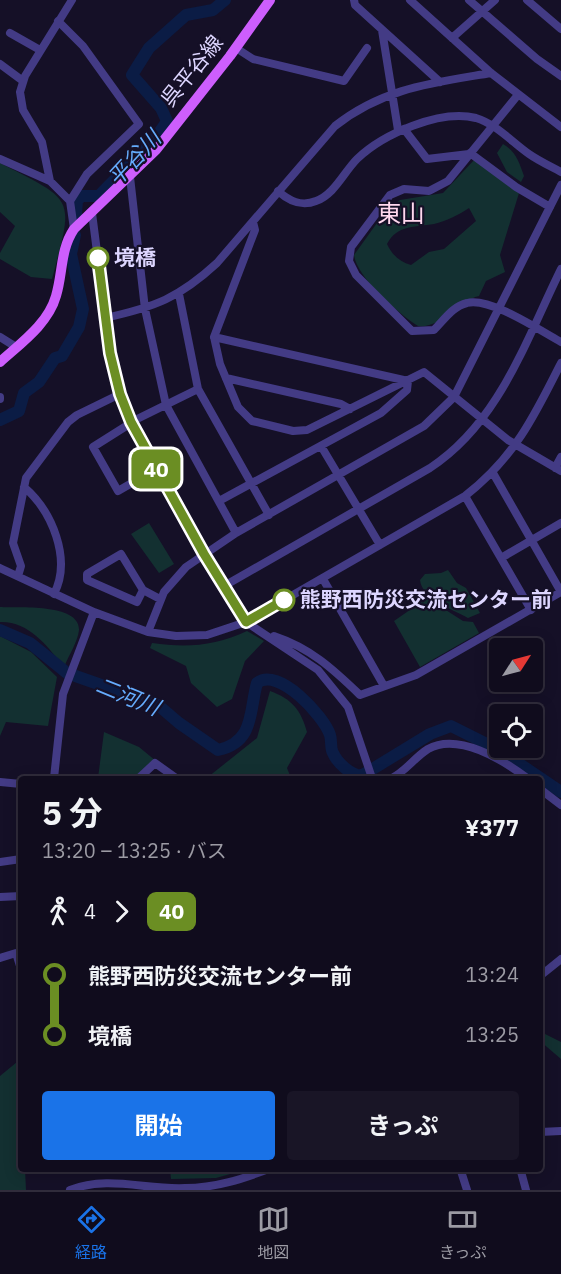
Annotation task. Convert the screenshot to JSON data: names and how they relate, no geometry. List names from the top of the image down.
{
  "streets": {
    "main road": ["呉平谷線"]
  },
  "districts": ["東山"],
  "water": ["平谷川", "二河川"],
  "places": ["境橋", "熊野西防災交流センター前"],
  "lines": ["bus line 40"],
  "north": "top right",
  "page": {
    "on_map": "40",
    "heading": ["5 分", "13:20 – 13:25 · バス", "¥377"],
    "legs": ["4", "40"],
    "list": [
      {
        "name": "熊野西防災交流センター前",
        "value": "13:24"
      },
      {
        "name": "境橋",
        "value": "13:25"
      }
    ],
    "buttons": ["開始", "きっぷ"],
    "tabs": ["経路", "地図", "きっぷ"]
  }
}
